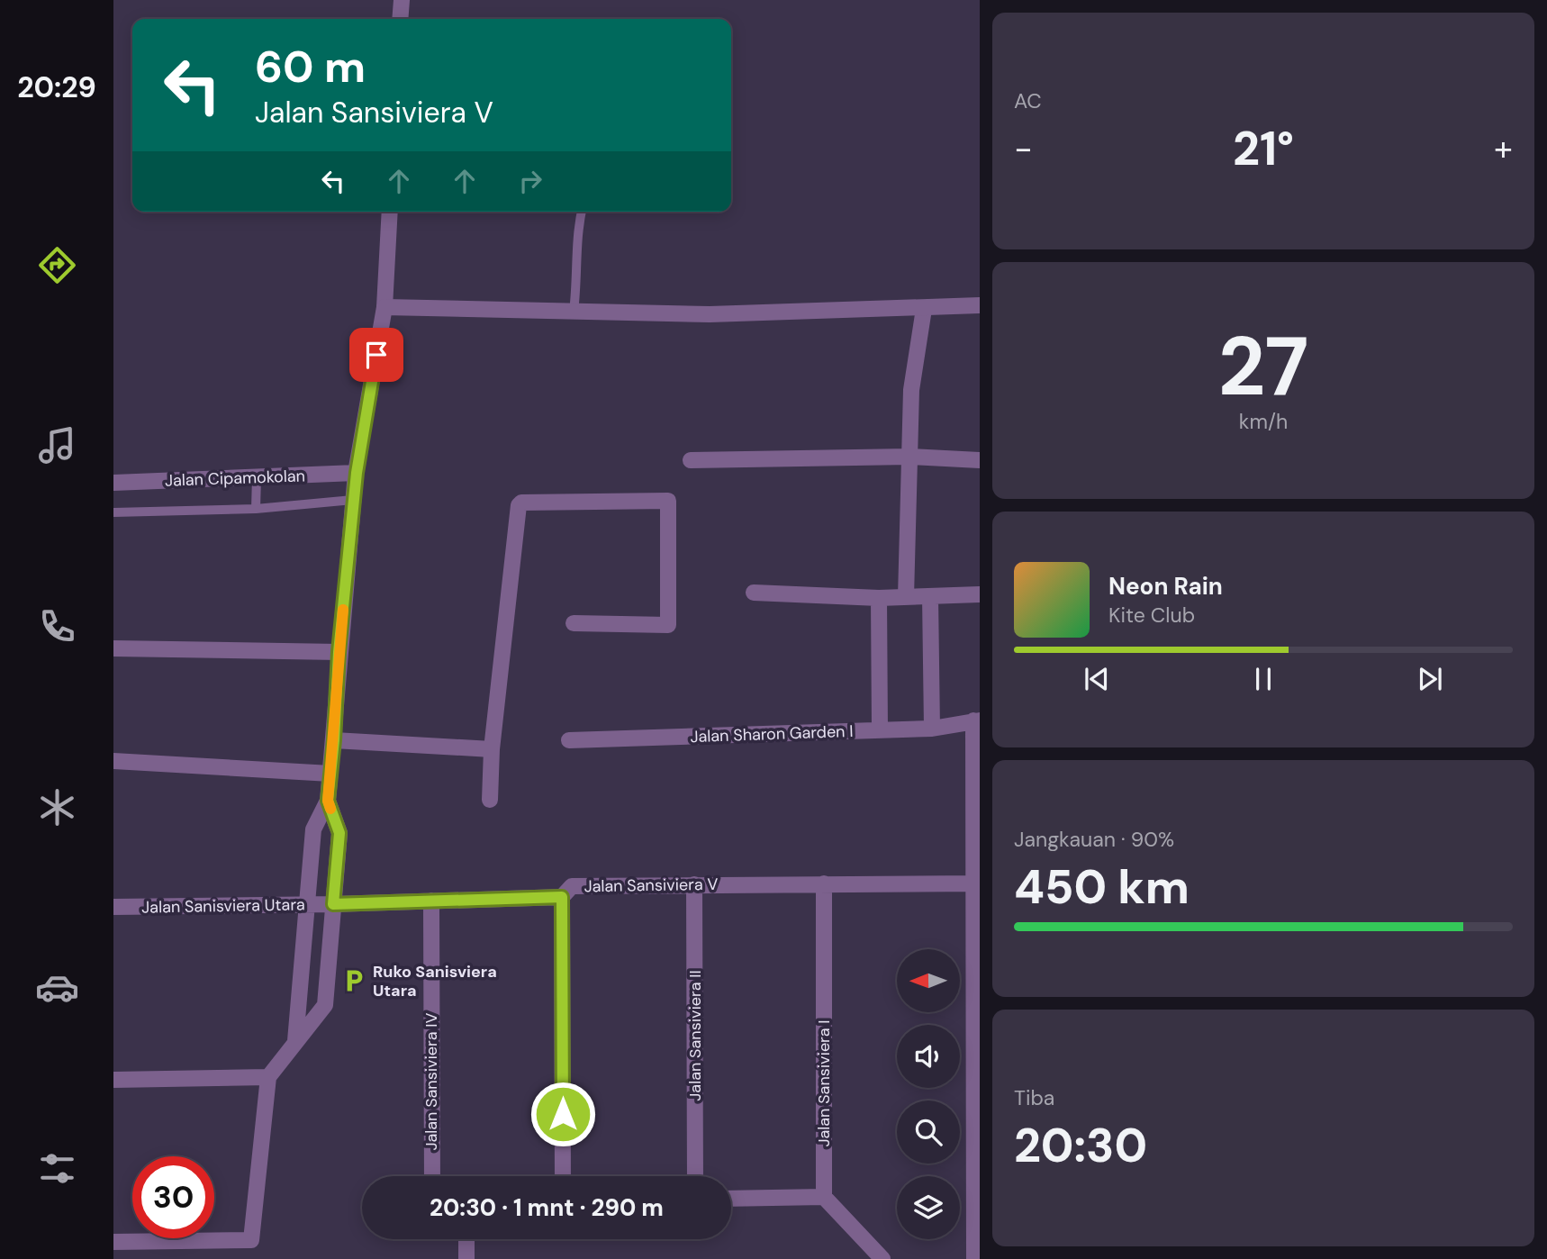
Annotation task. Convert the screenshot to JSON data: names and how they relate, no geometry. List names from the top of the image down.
{
  "streets": {
    "street": [
      "Jalan Cipamokolan",
      "Jalan Sharon Garden I",
      "Jalan Sansiviera V",
      "Jalan Sanisviera Utara",
      "Jalan Sansiviera II",
      "Jalan Sansiviera IV",
      "Jalan Sansiviera I"
    ]
  },
  "crossings": [
    ["Jalan Sansiviera V", "Jalan Sanisviera Utara"],
    ["Jalan Sansiviera V", "Jalan Sansiviera II"],
    ["Jalan Sansiviera V", "Jalan Sansiviera IV"],
    ["Jalan Sansiviera V", "Jalan Sansiviera I"]
  ],
  "places": {
    "parking": ["Ruko Sanisviera Utara"]
  },
  "north": "left",
  "page": {
    "tabs": "20:29",
    "tile": [
      "AC",
      ["27", "km/h"],
      ["Jangkauan · 90%", "450 km"],
      ["Tiba", "20:30"]
    ],
    "turn": ["60 m", "Jalan Sansiviera V"],
    "heat": ["−", "21°", "+"],
    "song": ["Neon Rain", "Kite Club"],
    "limit": "30",
    "trip": "20:30 · 1 mnt · 290 m"
  }
}
